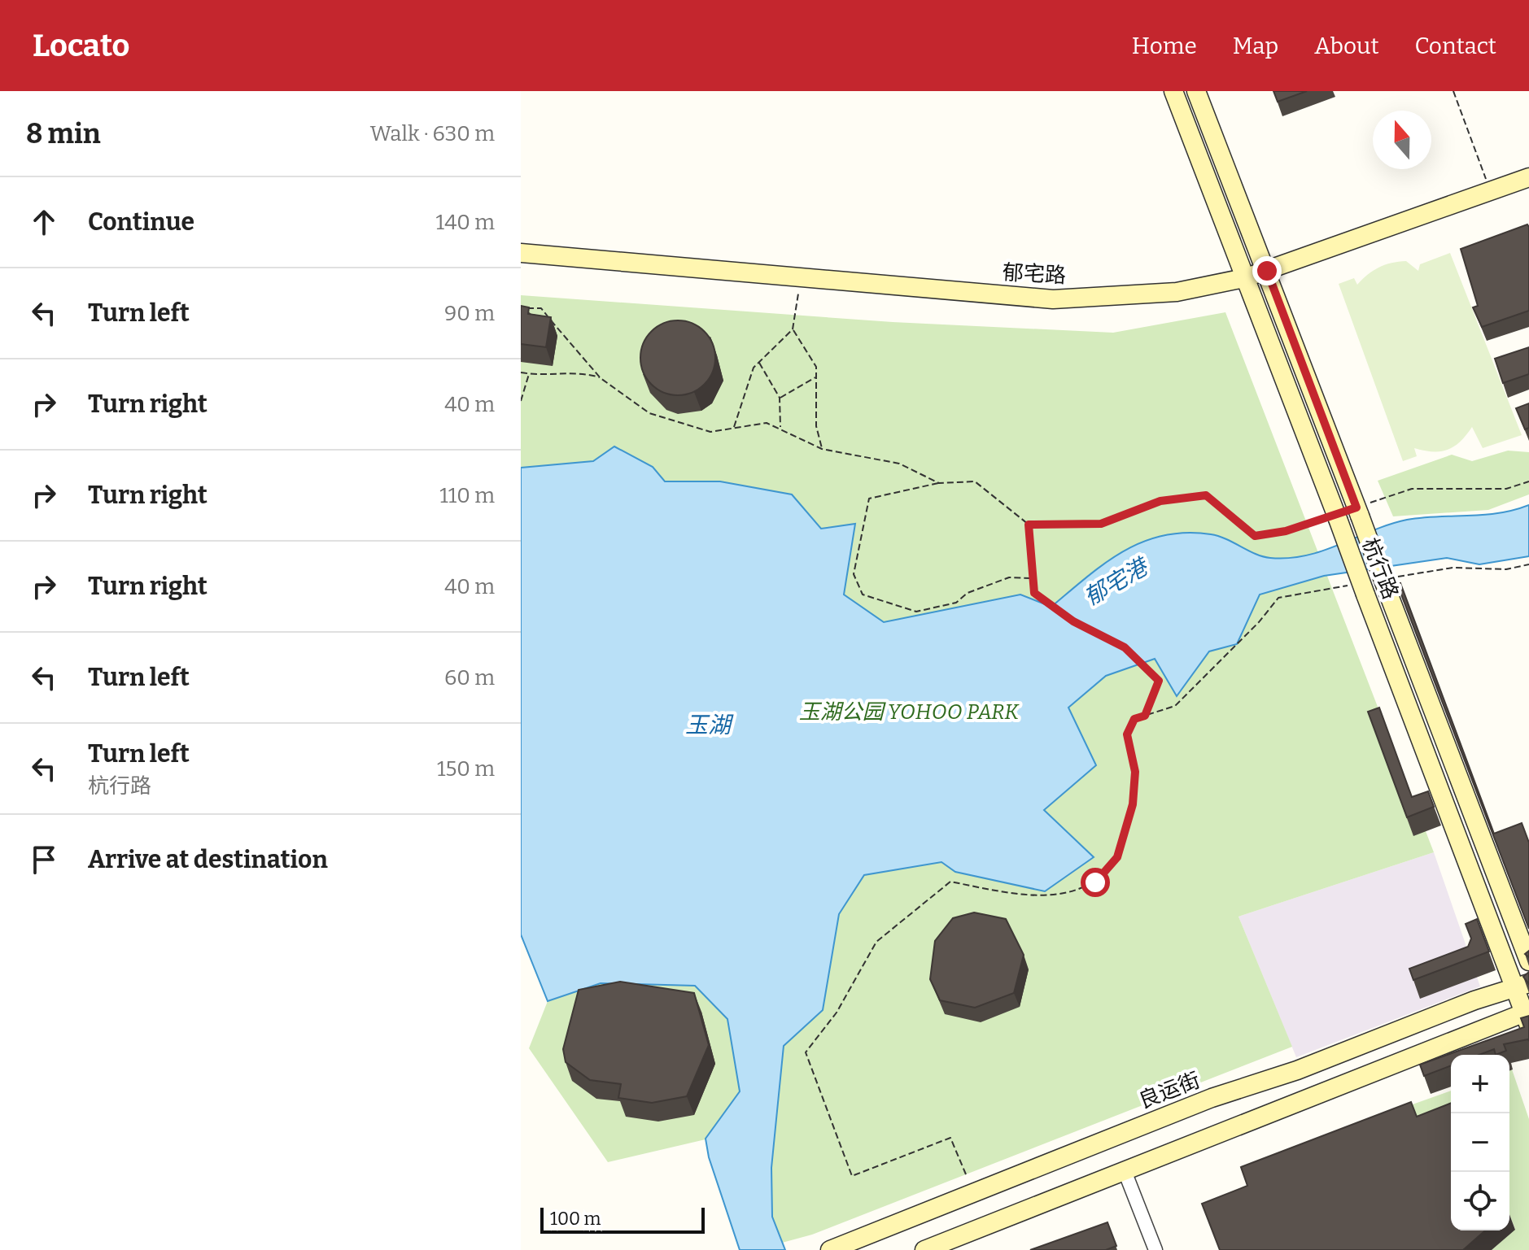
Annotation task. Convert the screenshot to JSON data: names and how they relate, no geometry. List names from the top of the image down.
{
  "streets": {
    "main road": ["郁宅路", "杭行路", "良运街"]
  },
  "crossings": [
    ["郁宅路", "杭行路"],
    ["杭行路", "良运街"]
  ],
  "water": ["郁宅港", "玉湖"],
  "parks": ["玉湖公园 YOHOO PARK"],
  "scale_bar": "100 m",
  "north": "top",
  "page": {
    "header": "Locato",
    "nav": [
      "Home",
      "Map",
      "About",
      "Contact"
    ],
    "heading": ["8 min", "Walk · 630 m"],
    "list": [
      ["Continue", "140 m"],
      ["Turn left", "90 m"],
      ["Turn right", "40 m"],
      ["Turn right", "110 m"],
      ["Turn right", "40 m"],
      ["Turn left", "60 m"],
      ["Turn left", "杭行路", "150 m"],
      "Arrive at destination"
    ],
    "map_buttons": ["+", "−"],
    "scale": "100 m"
  }
}
